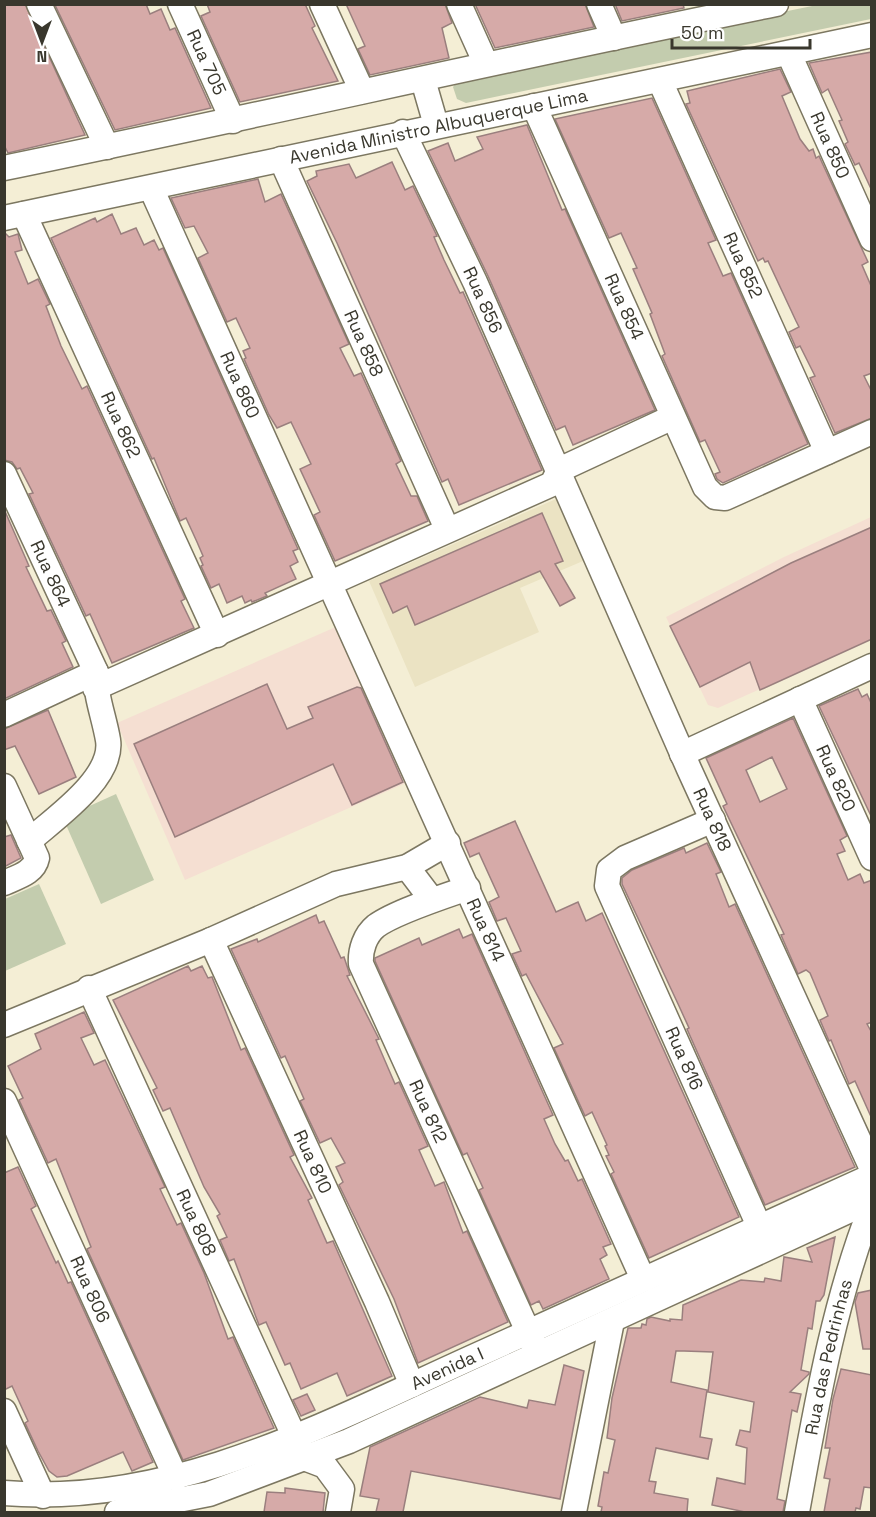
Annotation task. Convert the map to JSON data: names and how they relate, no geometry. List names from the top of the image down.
{
  "streets": {
    "street": [
      "Rua 705",
      "Avenida Ministro Albuquerque Lima",
      "Rua 850",
      "Rua 852",
      "Rua 856",
      "Rua 854",
      "Rua 858",
      "Rua 860",
      "Rua 862",
      "Rua 864",
      "Rua 820",
      "Rua 818",
      "Rua 814",
      "Rua 816",
      "Rua 812",
      "Rua 810",
      "Rua 808",
      "Rua 806",
      "Rua das Pedrinhas",
      "Avenida I"
    ]
  },
  "crossings": [
    ["Avenida Ministro Albuquerque Lima", "Rua 850"],
    ["Avenida Ministro Albuquerque Lima", "Rua 852"],
    ["Avenida Ministro Albuquerque Lima", "Rua 856"],
    ["Avenida Ministro Albuquerque Lima", "Rua 854"],
    ["Avenida Ministro Albuquerque Lima", "Rua 858"],
    ["Avenida Ministro Albuquerque Lima", "Rua 860"],
    ["Avenida Ministro Albuquerque Lima", "Rua 862"],
    ["Rua 852", "Rua 854"],
    ["Rua 856", "Rua 818"],
    ["Rua 860", "Rua 814"],
    ["Rua 818", "Rua 816"],
    ["Rua 814", "Rua 812"],
    ["Rua 814", "Avenida I"],
    ["Rua 816", "Avenida I"],
    ["Rua 812", "Avenida I"],
    ["Rua 810", "Avenida I"],
    ["Rua 808", "Avenida I"],
    ["Rua 806", "Avenida I"]
  ],
  "scale_bar": "50 m",
  "north": "bottom"
}
